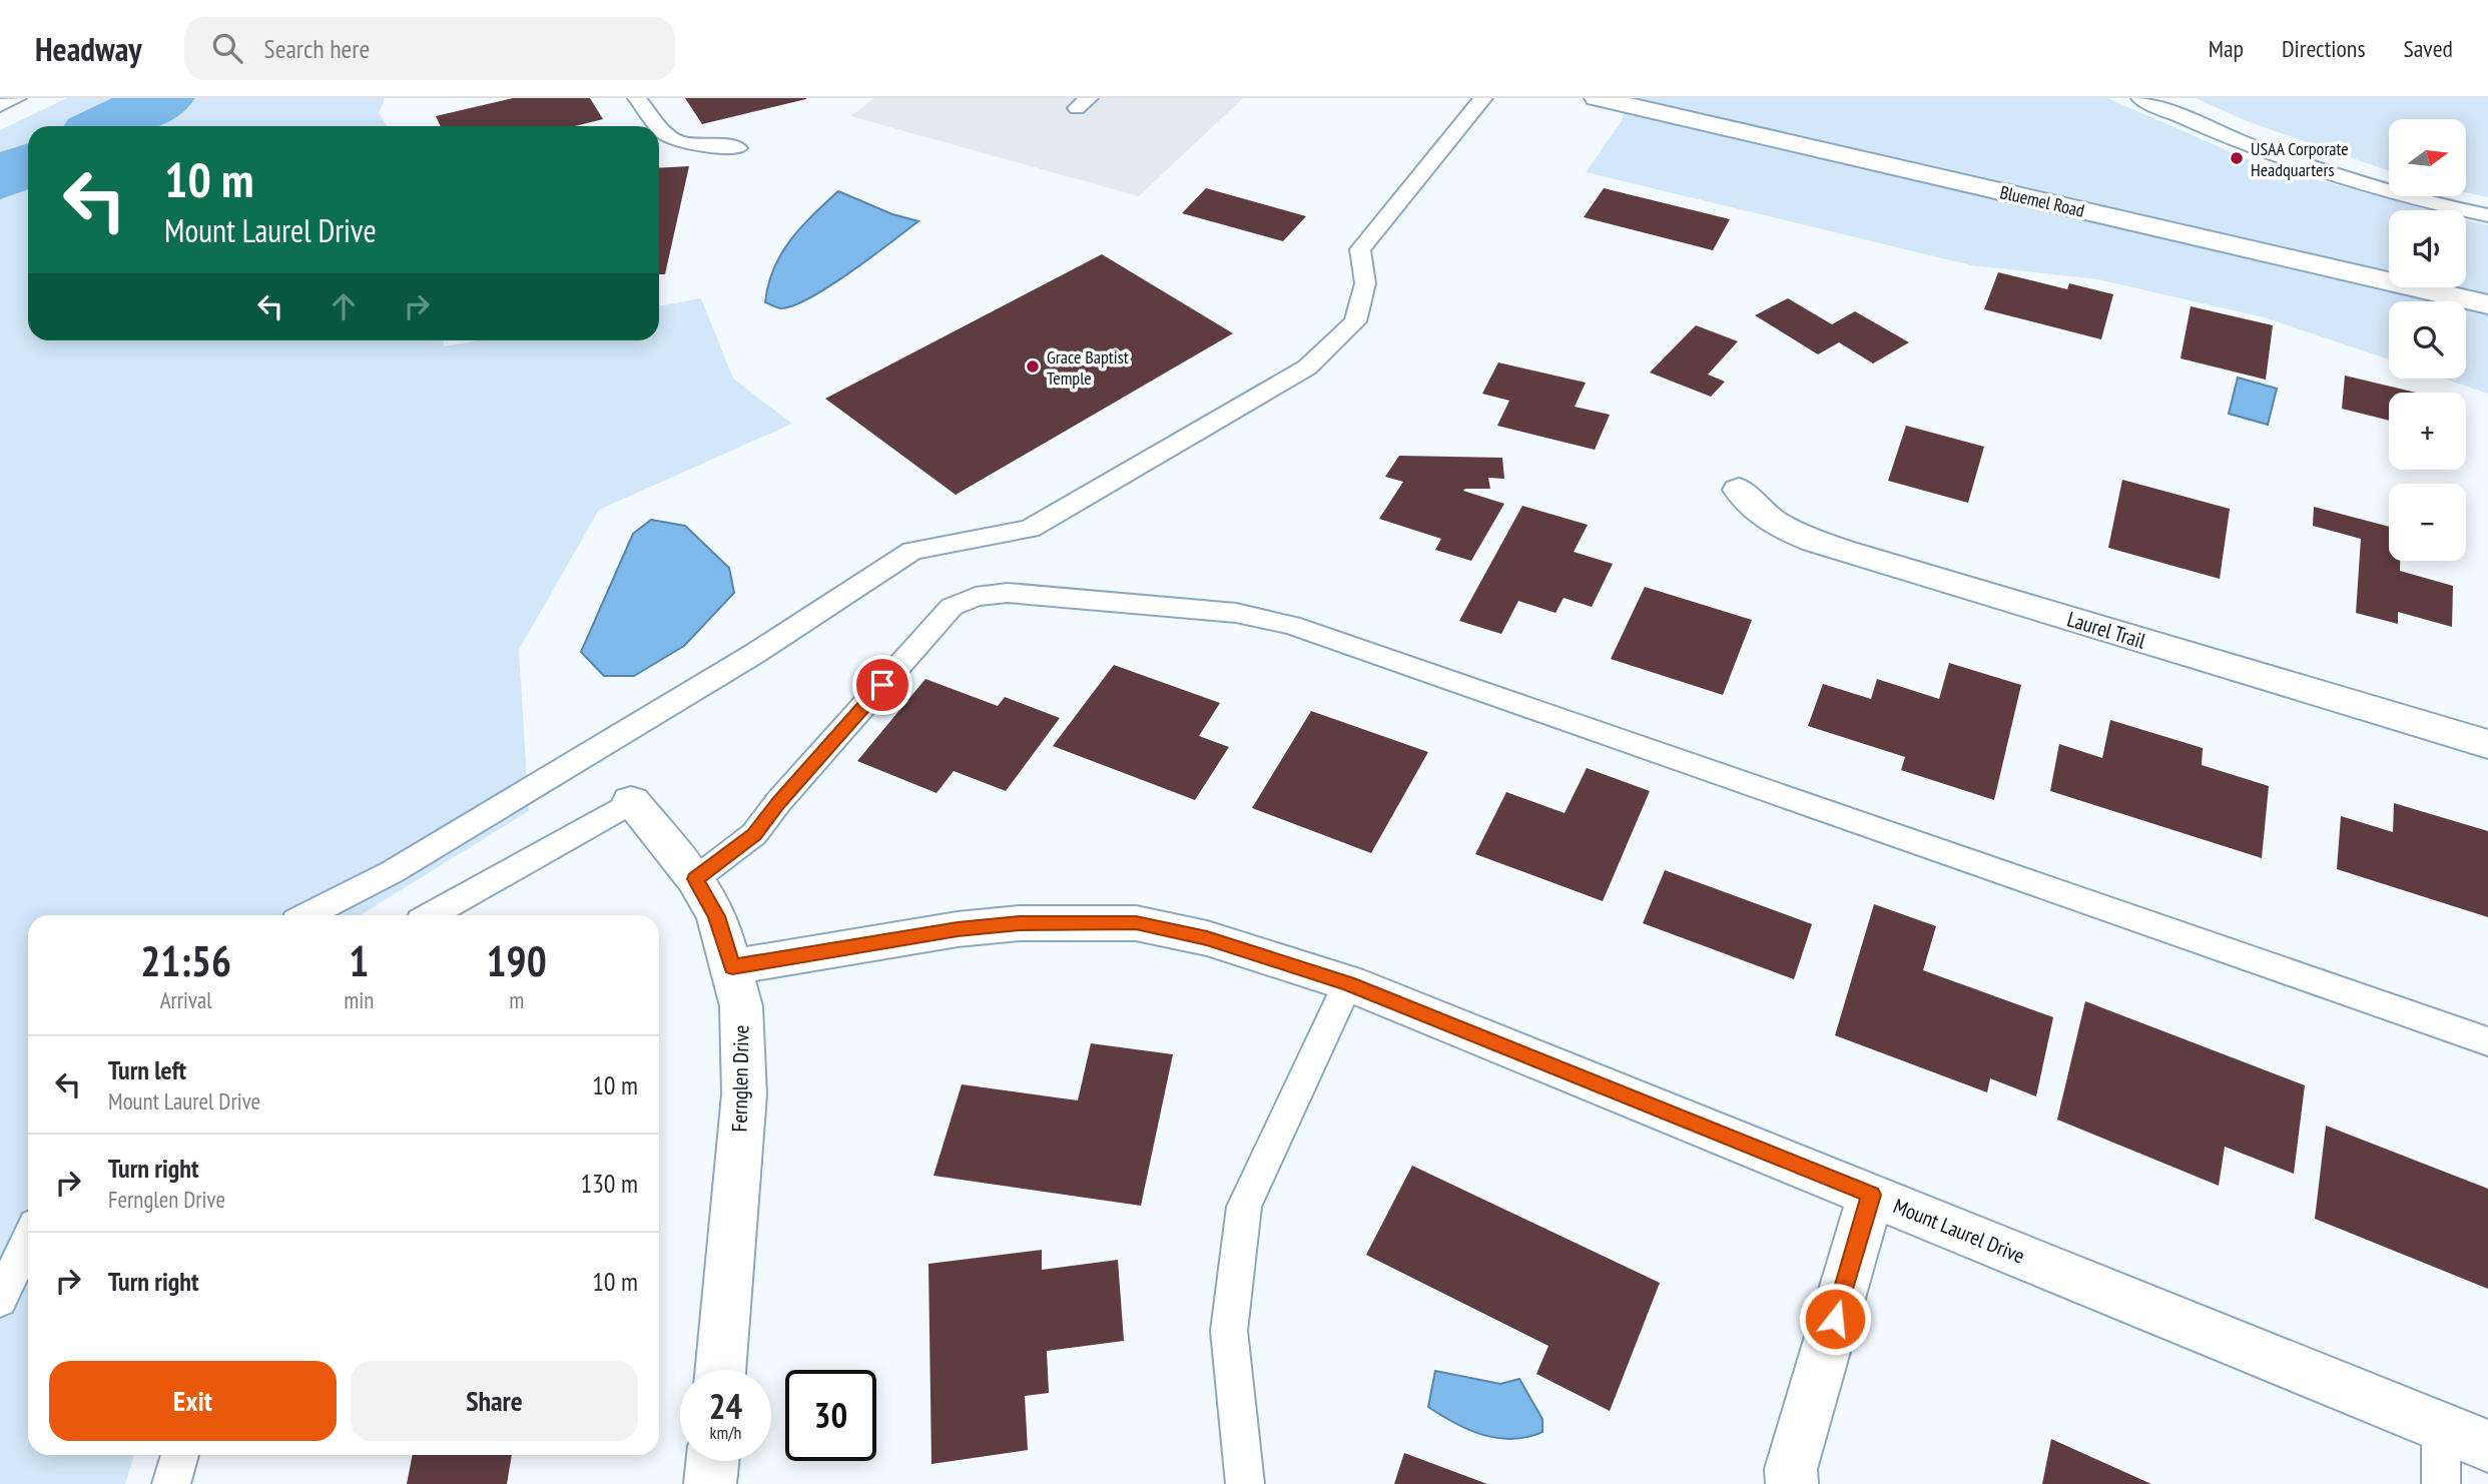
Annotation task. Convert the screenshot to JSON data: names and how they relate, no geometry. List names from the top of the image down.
{
  "streets": {
    "street": [
      "Bluemel Road",
      "Laurel Trail",
      "Fernglen Drive",
      "Mount Laurel Drive"
    ]
  },
  "crossings": [
    ["Fernglen Drive", "Mount Laurel Drive"]
  ],
  "places": ["USAA Corporate Headquarters", "Grace Baptist Temple"],
  "north": "right",
  "page": {
    "header": "Headway",
    "search": "Search here",
    "nav": ["Map", "Directions", "Saved"],
    "map_buttons": ["+", "−"],
    "turn": ["10 m", "Mount Laurel Drive"],
    "eta": [
      "21:56",
      "Arrival",
      "1",
      "min",
      "190",
      "m"
    ],
    "list": [
      {
        "name": "Turn left",
        "note": "Mount Laurel Drive",
        "value": "10 m"
      },
      {
        "name": "Turn right",
        "note": "Fernglen Drive",
        "value": "130 m"
      },
      {
        "name": "Turn right",
        "value": "10 m"
      }
    ],
    "buttons": ["Exit", "Share"],
    "speed": "24 km/h",
    "limit": "30"
  }
}
